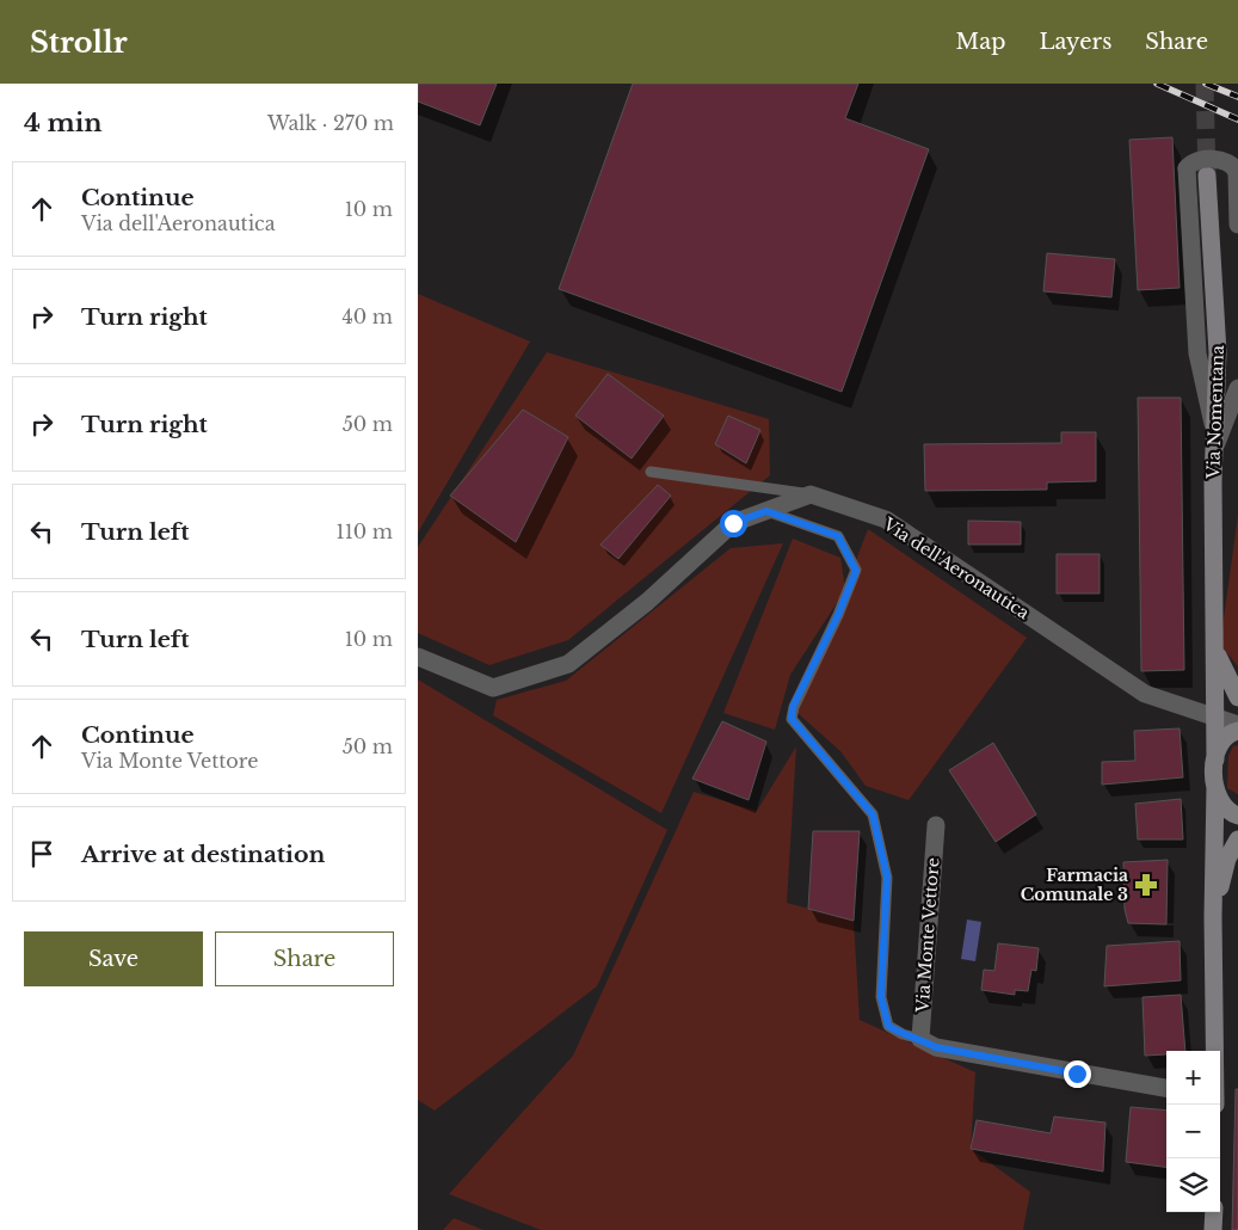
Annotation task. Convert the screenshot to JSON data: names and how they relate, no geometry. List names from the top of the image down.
{
  "streets": {
    "main road": ["Via Nomentana"],
    "street": ["Via dell'Aeronautica", "Via Monte Vettore"]
  },
  "crossings": [
    ["Via Nomentana", "Via dell'Aeronautica"]
  ],
  "places": {
    "pharmacy": ["Farmacia Comunale 3"]
  },
  "page": {
    "header": "Strollr",
    "nav": ["Map", "Layers", "Share"],
    "heading": ["4 min", "Walk · 270 m"],
    "list": [
      ["Continue", "Via dell'Aeronautica", "10 m"],
      ["Turn right", "40 m"],
      ["Turn right", "50 m"],
      ["Turn left", "110 m"],
      ["Turn left", "10 m"],
      ["Continue", "Via Monte Vettore", "50 m"],
      "Arrive at destination"
    ],
    "buttons": ["Save", "Share"],
    "map_buttons": ["+", "−"]
  }
}
